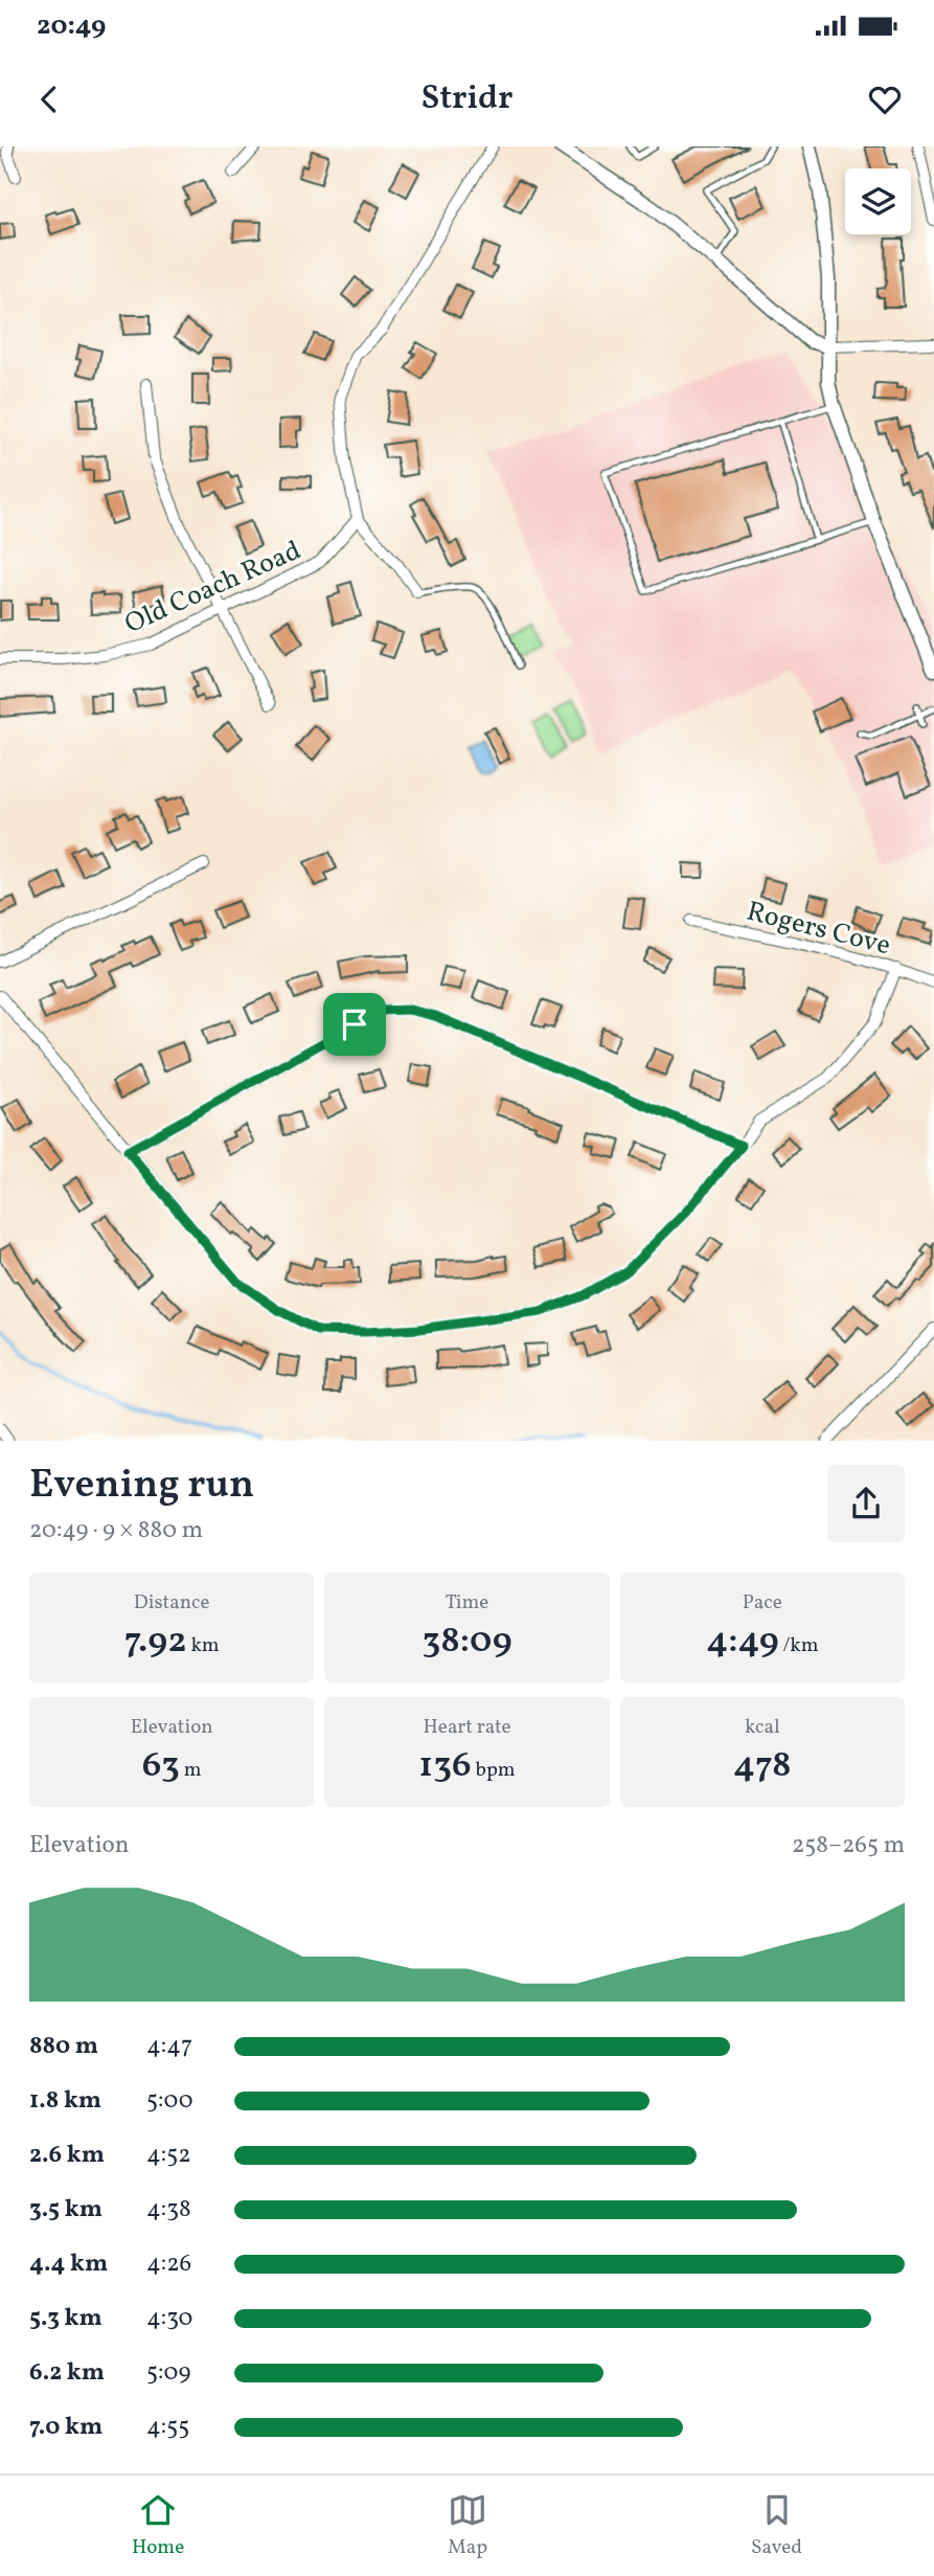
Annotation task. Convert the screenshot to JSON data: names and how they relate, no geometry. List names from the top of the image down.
{
  "streets": {
    "street": ["Old Coach Road", "Rogers Cove"]
  },
  "page": {
    "status": "20:49",
    "header": "Stridr",
    "heading": ["Evening run", "20:49 · 9 × 880 m"],
    "stats": [
      ["Distance", "7.92 km"],
      ["Time", "38:09"],
      ["Pace", "4:49 /km"],
      ["Elevation", "63 m"],
      ["Heart rate", "136 bpm"],
      ["kcal", "478"]
    ],
    "chart": ["Elevation", "258–265 m"],
    "list": [
      {
        "name": "880 m",
        "note": "4:47"
      },
      {
        "name": "1.8 km",
        "note": "5:00"
      },
      {
        "name": "2.6 km",
        "note": "4:52"
      },
      {
        "name": "3.5 km",
        "note": "4:38"
      },
      {
        "name": "4.4 km",
        "note": "4:26"
      },
      {
        "name": "5.3 km",
        "note": "4:30"
      },
      {
        "name": "6.2 km",
        "note": "5:09"
      },
      {
        "name": "7.0 km",
        "note": "4:55"
      }
    ],
    "tabs": ["Home", "Map", "Saved"]
  }
}
